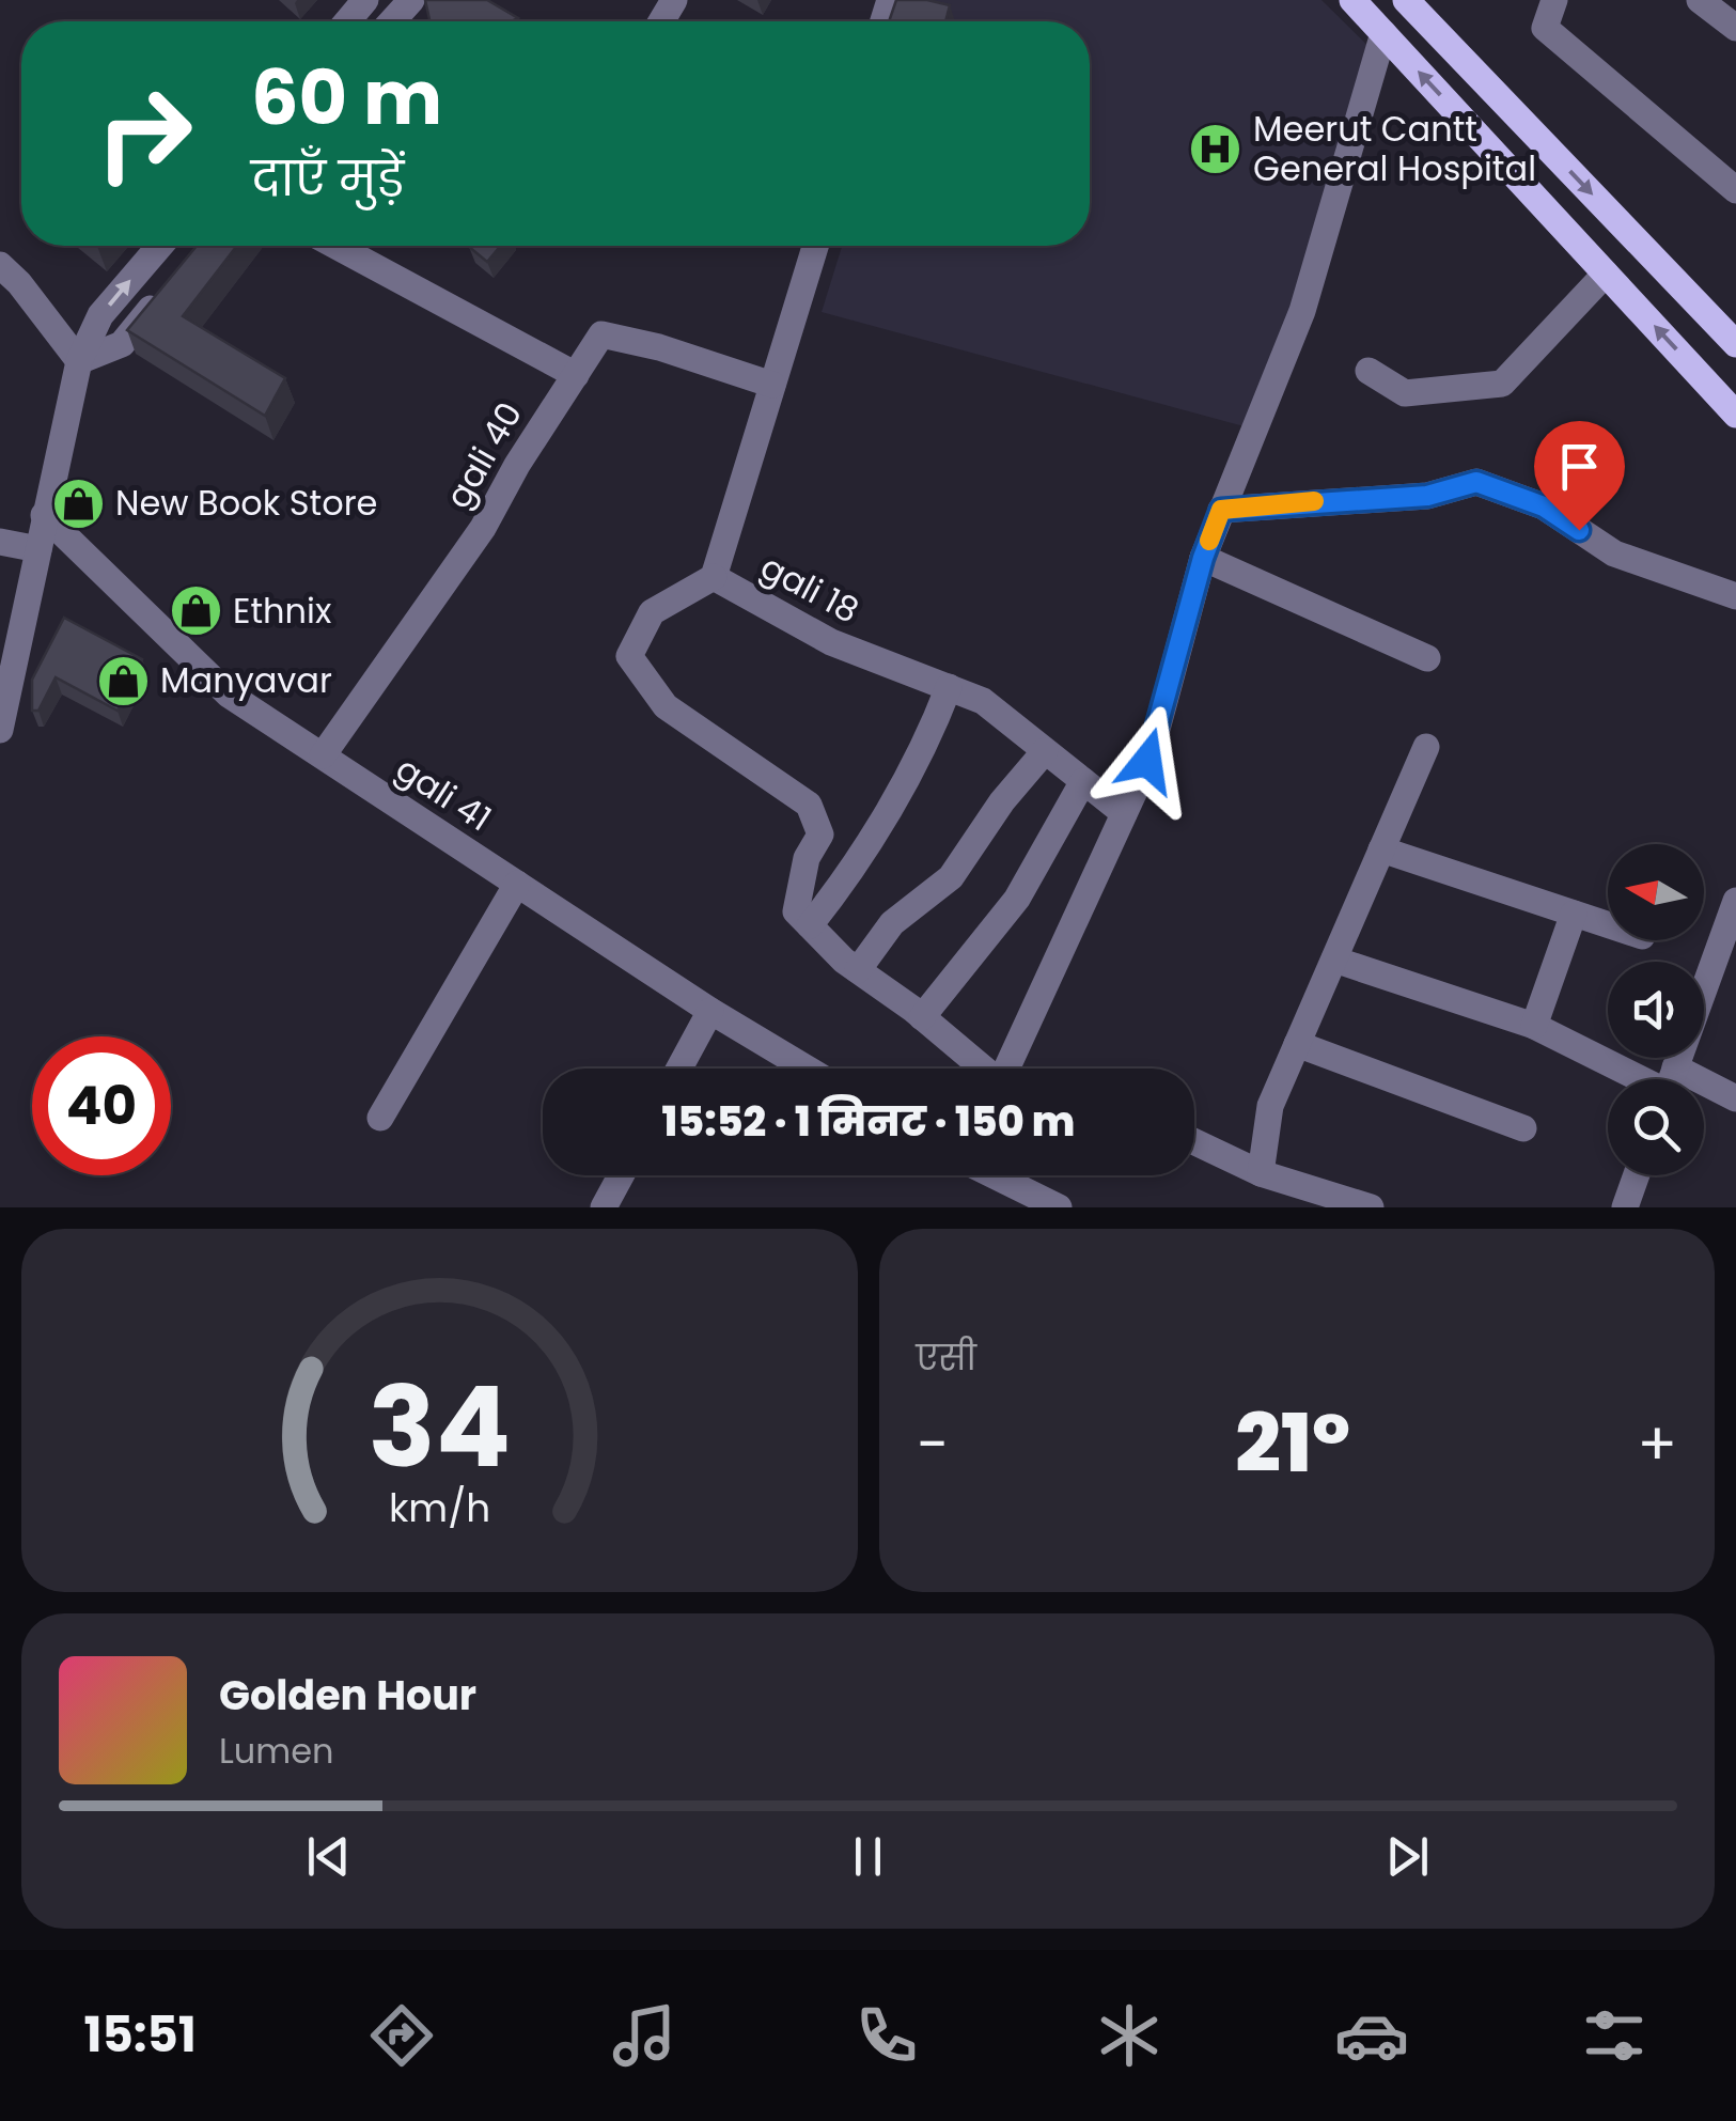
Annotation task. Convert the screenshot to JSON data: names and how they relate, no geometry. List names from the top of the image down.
{
  "streets": {
    "street": ["gali 40", "gali 18", "gali 41"]
  },
  "crossings": [
    ["gali 40", "gali 18"],
    ["gali 40", "gali 41"]
  ],
  "places": {
    "hospital": ["Meerut Cantt General Hospital"],
    "shop": ["New Book Store", "Ethnix", "Manyavar"]
  },
  "north": "left",
  "page": {
    "turn": ["60 m", "दाएँ मुड़ें"],
    "limit": "40",
    "trip": "15:52 · 1 मिनट · 150 m",
    "tile": "एसी",
    "heat": ["−", "21°", "+"],
    "song": ["Golden Hour", "Lumen"],
    "tabs": "15:51",
    "gauge": ["34", "km/h"]
  }
}
